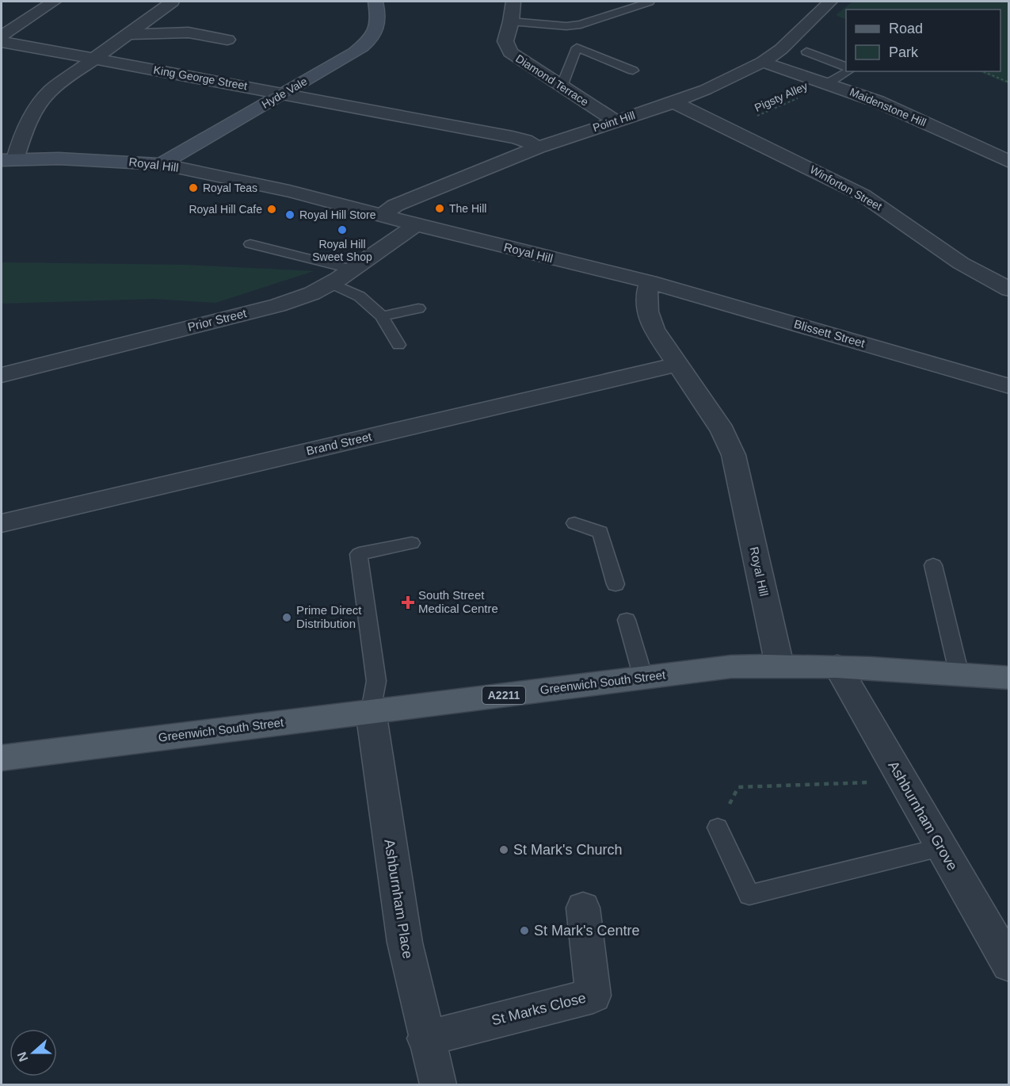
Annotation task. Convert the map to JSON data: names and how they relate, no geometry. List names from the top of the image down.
{
  "streets": {
    "main road": [
      "Hyde Vale",
      "Royal Hill",
      "Greenwich South Street",
      "A2211"
    ],
    "street": [
      "King George Street",
      "Diamond Terrace",
      "Maidenstone Hill",
      "Point Hill",
      "Winforton Street",
      "Prior Street",
      "Blissett Street",
      "Brand Street",
      "Ashburnham Grove",
      "Ashburnham Place",
      "St Marks Close"
    ],
    "path": ["Pigsty Alley"]
  },
  "crossings": [
    ["King George Street", "Hyde Vale"],
    ["King George Street", "Point Hill"],
    ["Diamond Terrace", "Point Hill"],
    ["Hyde Vale", "Royal Hill"],
    ["Pigsty Alley", "Maidenstone Hill"],
    ["Maidenstone Hill", "Point Hill"],
    ["Point Hill", "Royal Hill"],
    ["Point Hill", "Winforton Street"],
    ["Royal Hill", "Prior Street"],
    ["Royal Hill", "Blissett Street"],
    ["Royal Hill", "Brand Street"],
    ["Royal Hill", "Greenwich South Street"],
    ["Greenwich South Street", "Ashburnham Grove"],
    ["Greenwich South Street", "Ashburnham Place"],
    ["Ashburnham Place", "St Marks Close"]
  ],
  "places": {
    "other": [
      "Royal Teas",
      "The Hill",
      "Royal Hill Cafe",
      "Royal Hill Store",
      "Royal Hill Sweet Shop",
      "Prime Direct Distribution",
      "St Mark's Church",
      "St Mark's Centre"
    ],
    "health": ["South Street Medical Centre"]
  },
  "legend": ["Road", "Park"],
  "north": "left"
}
